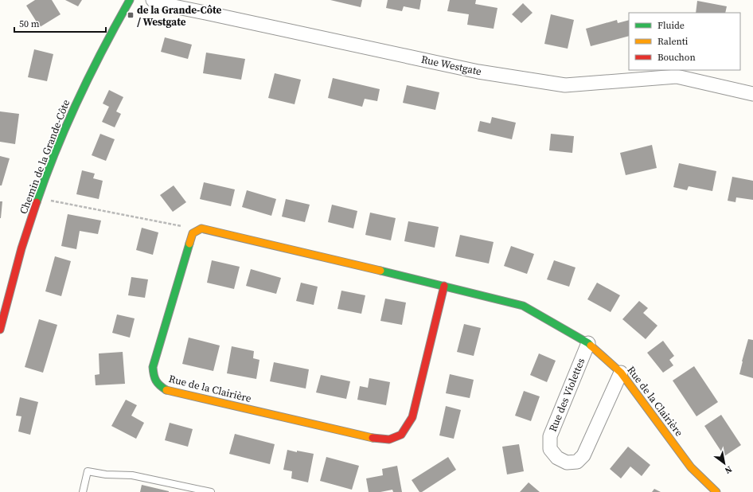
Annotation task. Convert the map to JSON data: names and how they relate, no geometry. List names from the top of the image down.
{
  "streets": {
    "street": [
      "Rue Westgate",
      "Chemin de la Grande-Côte",
      "Rue de la Clairière",
      "Rue des Violettes"
    ]
  },
  "crossings": [
    ["Rue de la Clairière", "Rue des Violettes"]
  ],
  "places": {
    "transit": ["de la Grande-Côte / Westgate"]
  },
  "legend": ["Fluide", "Ralenti", "Bouchon"],
  "scale_bar": "50 m",
  "north": "bottom right"
}
